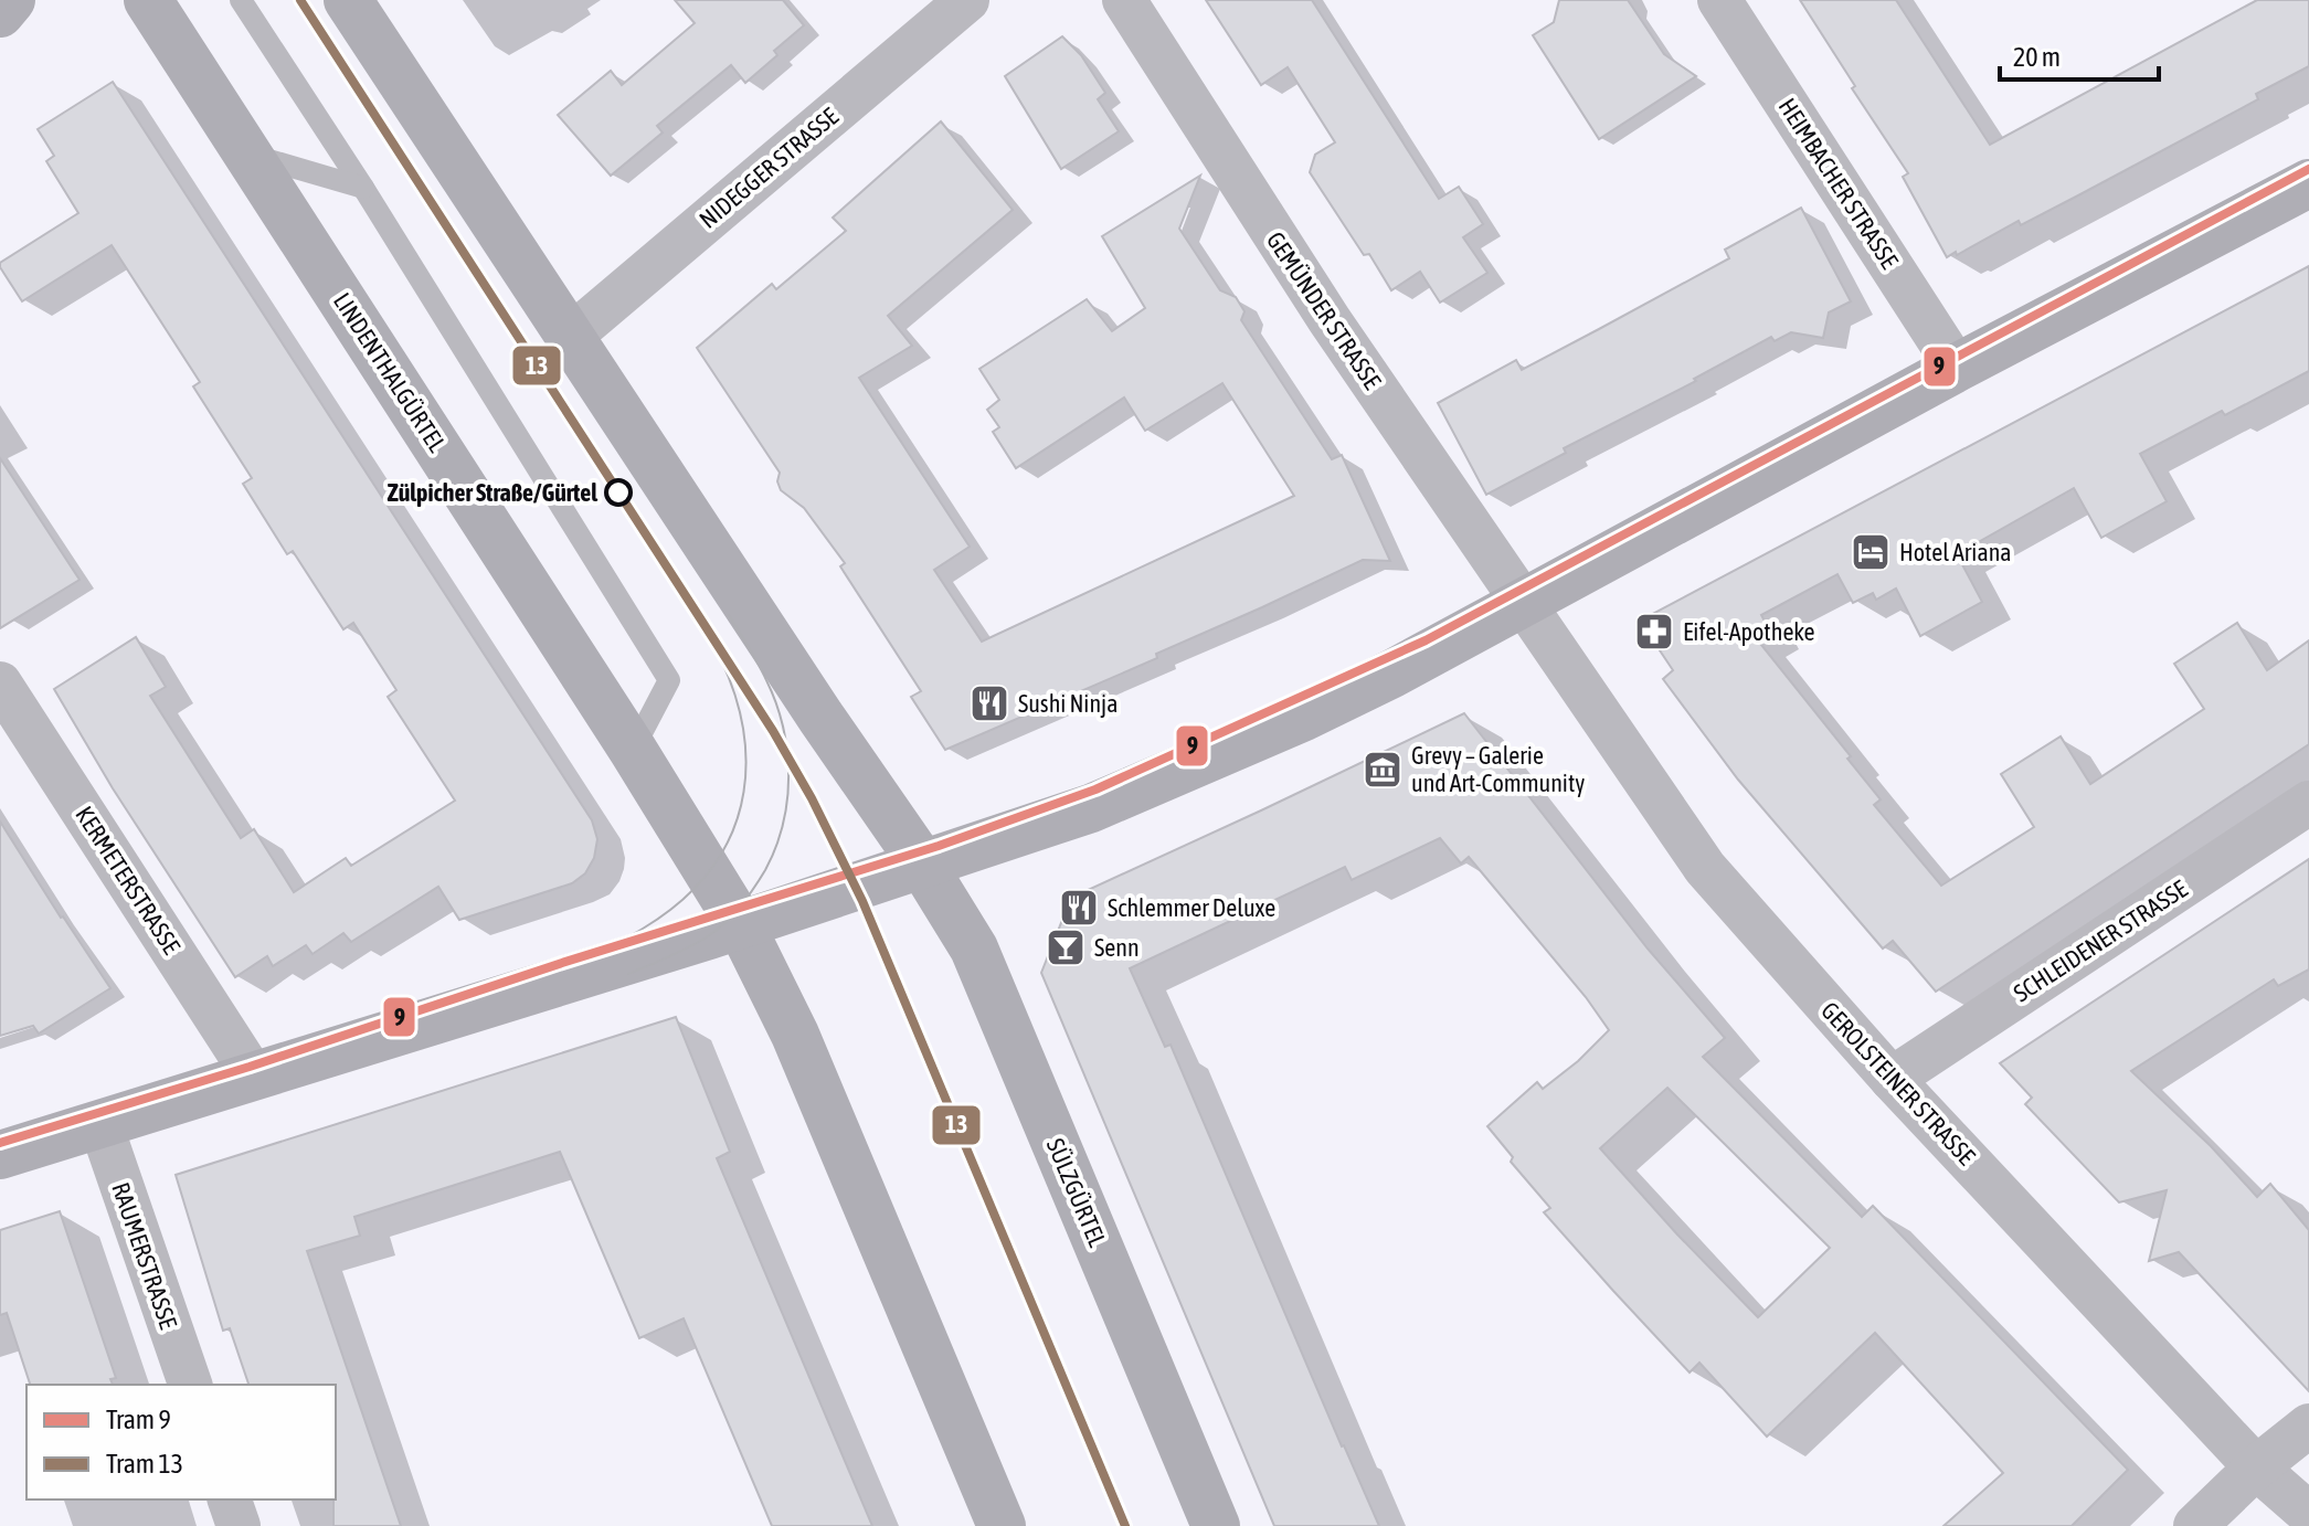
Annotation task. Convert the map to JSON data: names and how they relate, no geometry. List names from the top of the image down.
{
  "streets": {
    "main road": ["LINDENTHALGÜRTEL", "SÜLZGÜRTEL"],
    "street": [
      "NIDEGGER STRASSE",
      "HEIMBACHER STRASSE",
      "GEMÜNDER STRASSE",
      "KERMETERSTRASSE",
      "SCHLEIDENER STRASSE",
      "GEROLSTEINER STRASSE",
      "RAUMERSTRASSE"
    ]
  },
  "crossings": [
    ["GEMÜNDER STRASSE", "GEROLSTEINER STRASSE"],
    ["SCHLEIDENER STRASSE", "GEROLSTEINER STRASSE"]
  ],
  "places": {
    "other": ["Zülpicher Straße/Gürtel"],
    "hotel": ["Hotel Ariana"],
    "pharmacy": ["Eifel-Apotheke"],
    "restaurant": ["Sushi Ninja", "Schlemmer Deluxe"],
    "museum": ["Grevy – Galerie und Art-Community"],
    "bar": ["Senn"]
  },
  "lines": ["tram line 13", "tram line 9"],
  "legend": ["Tram 9", "Tram 13"],
  "scale_bar": "20 m"
}
